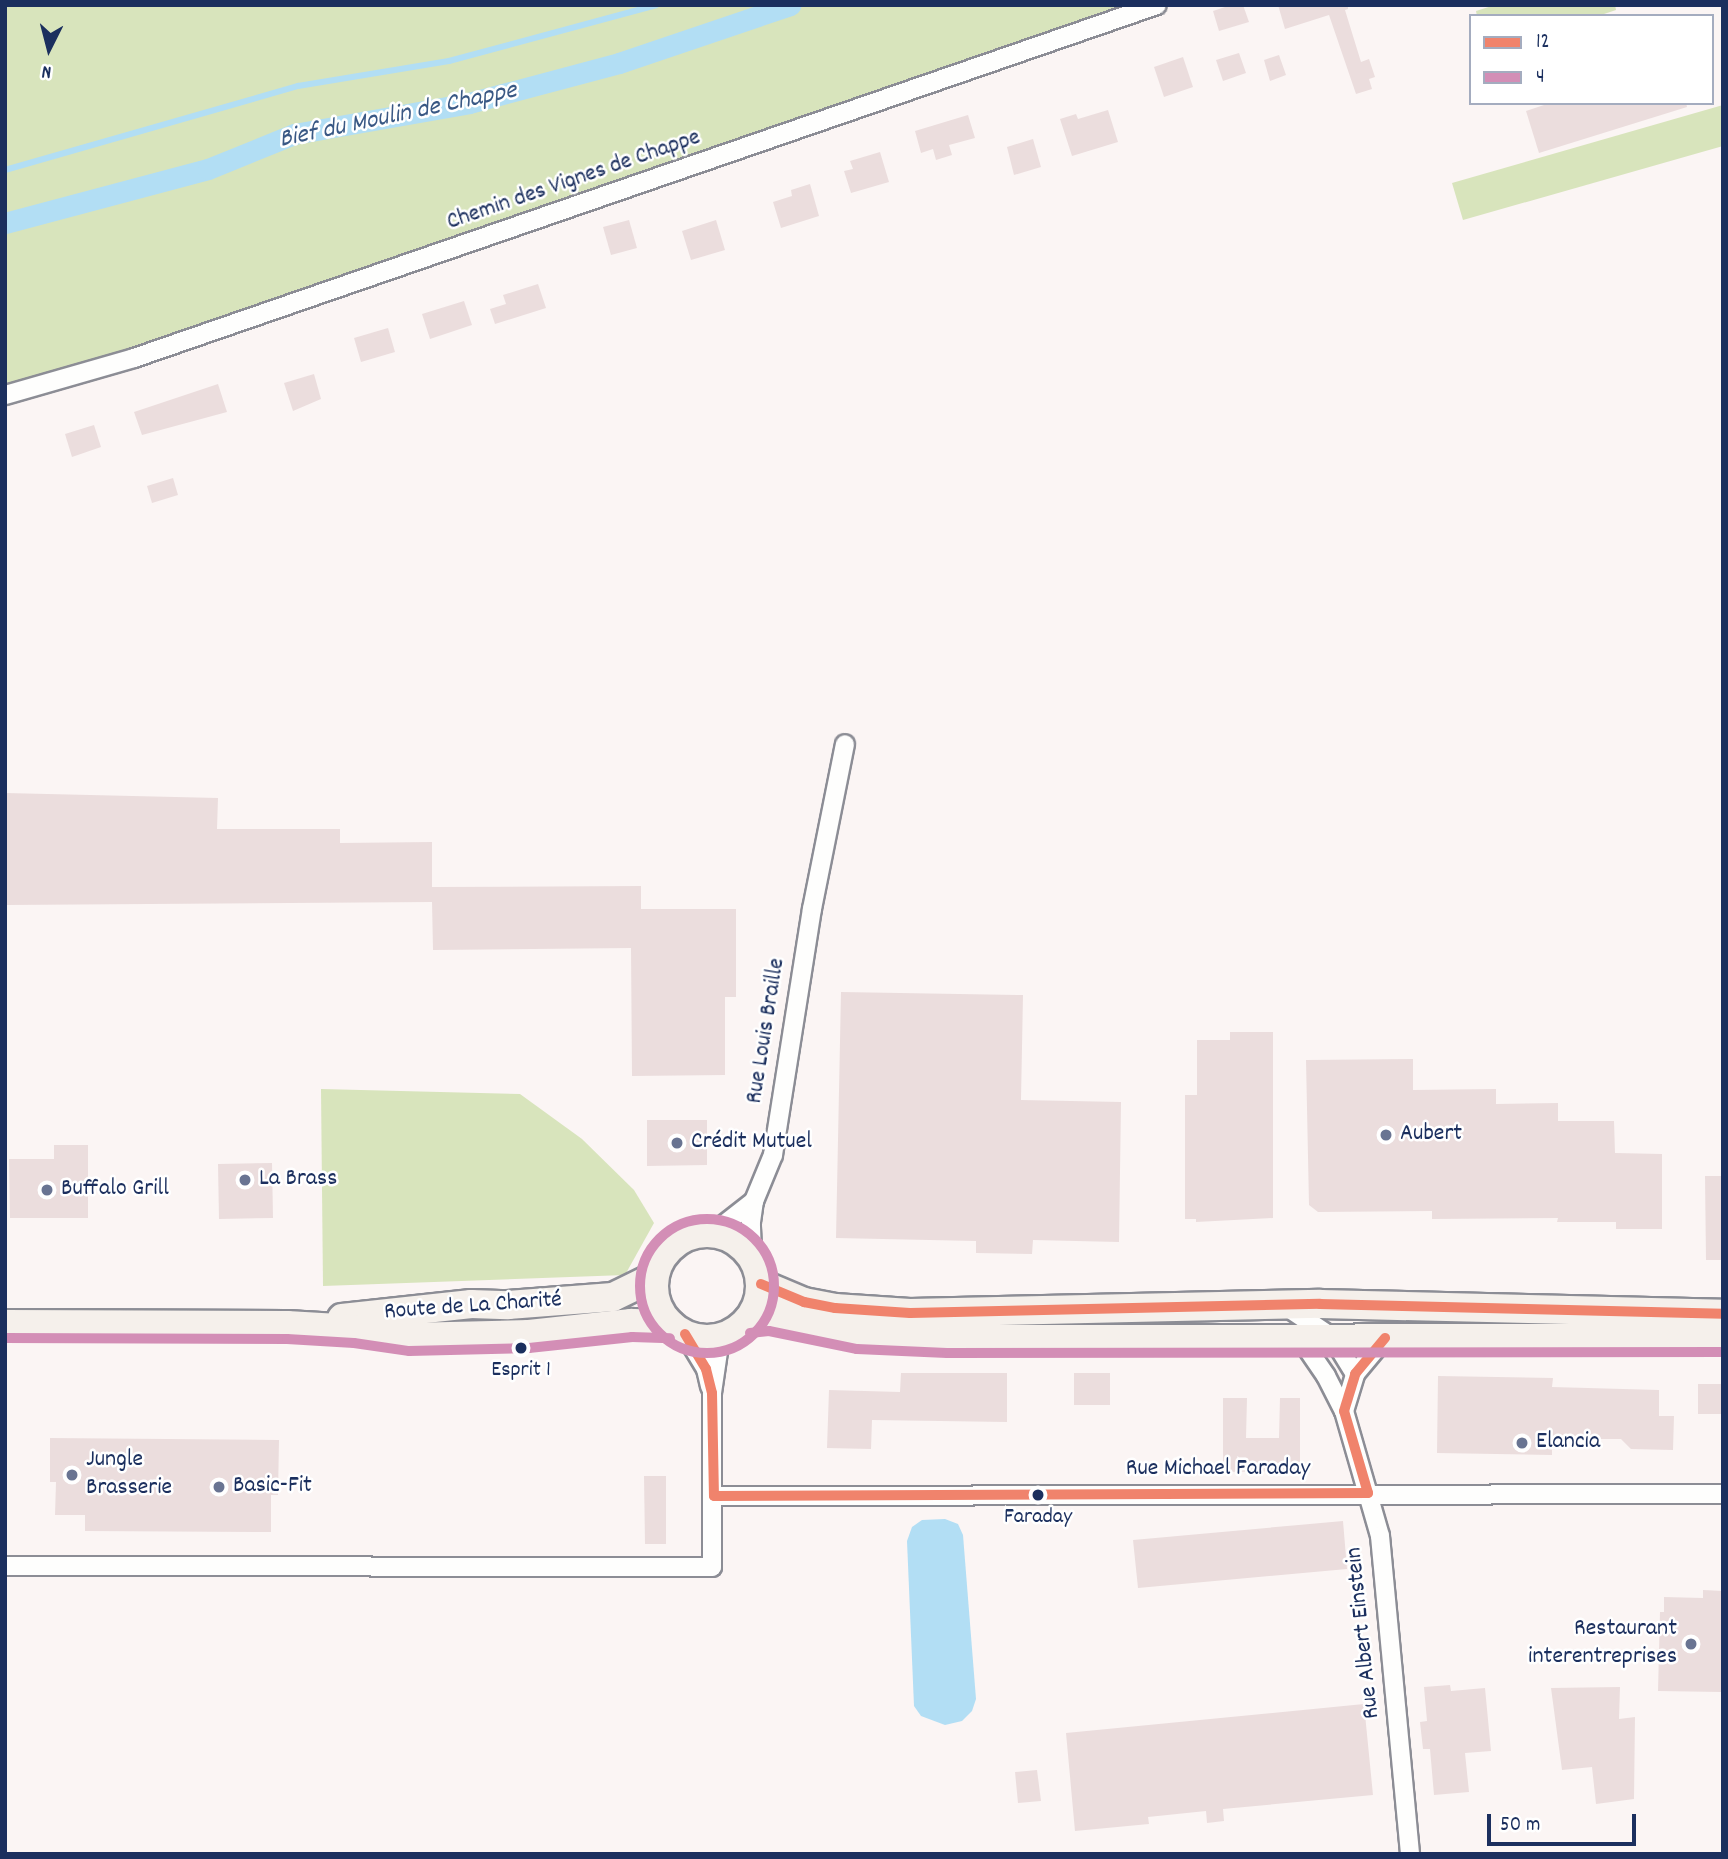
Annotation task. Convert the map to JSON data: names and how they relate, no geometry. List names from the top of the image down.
{
  "streets": {
    "main road": ["Route de La Charité"],
    "street": [
      "Chemin des Vignes de Chappe",
      "Rue Louis Braille",
      "Rue Michael Faraday",
      "Rue Albert Einstein"
    ]
  },
  "crossings": [
    ["Rue Louis Braille", "Route de La Charité"],
    ["Rue Michael Faraday", "Rue Albert Einstein"]
  ],
  "water": ["Bief du Moulin de Chappe"],
  "places": [
    "Aubert",
    "Crédit Mutuel",
    "La Brass",
    "Buffalo Grill",
    "Esprit 1",
    "Elancia",
    "Jungle Brasserie",
    "Basic-Fit",
    "Faraday",
    "Restaurant interentreprises"
  ],
  "lines": ["transit line 4", "transit line 12"],
  "legend": ["12", "4"],
  "scale_bar": "50 m",
  "north": "bottom"
}
